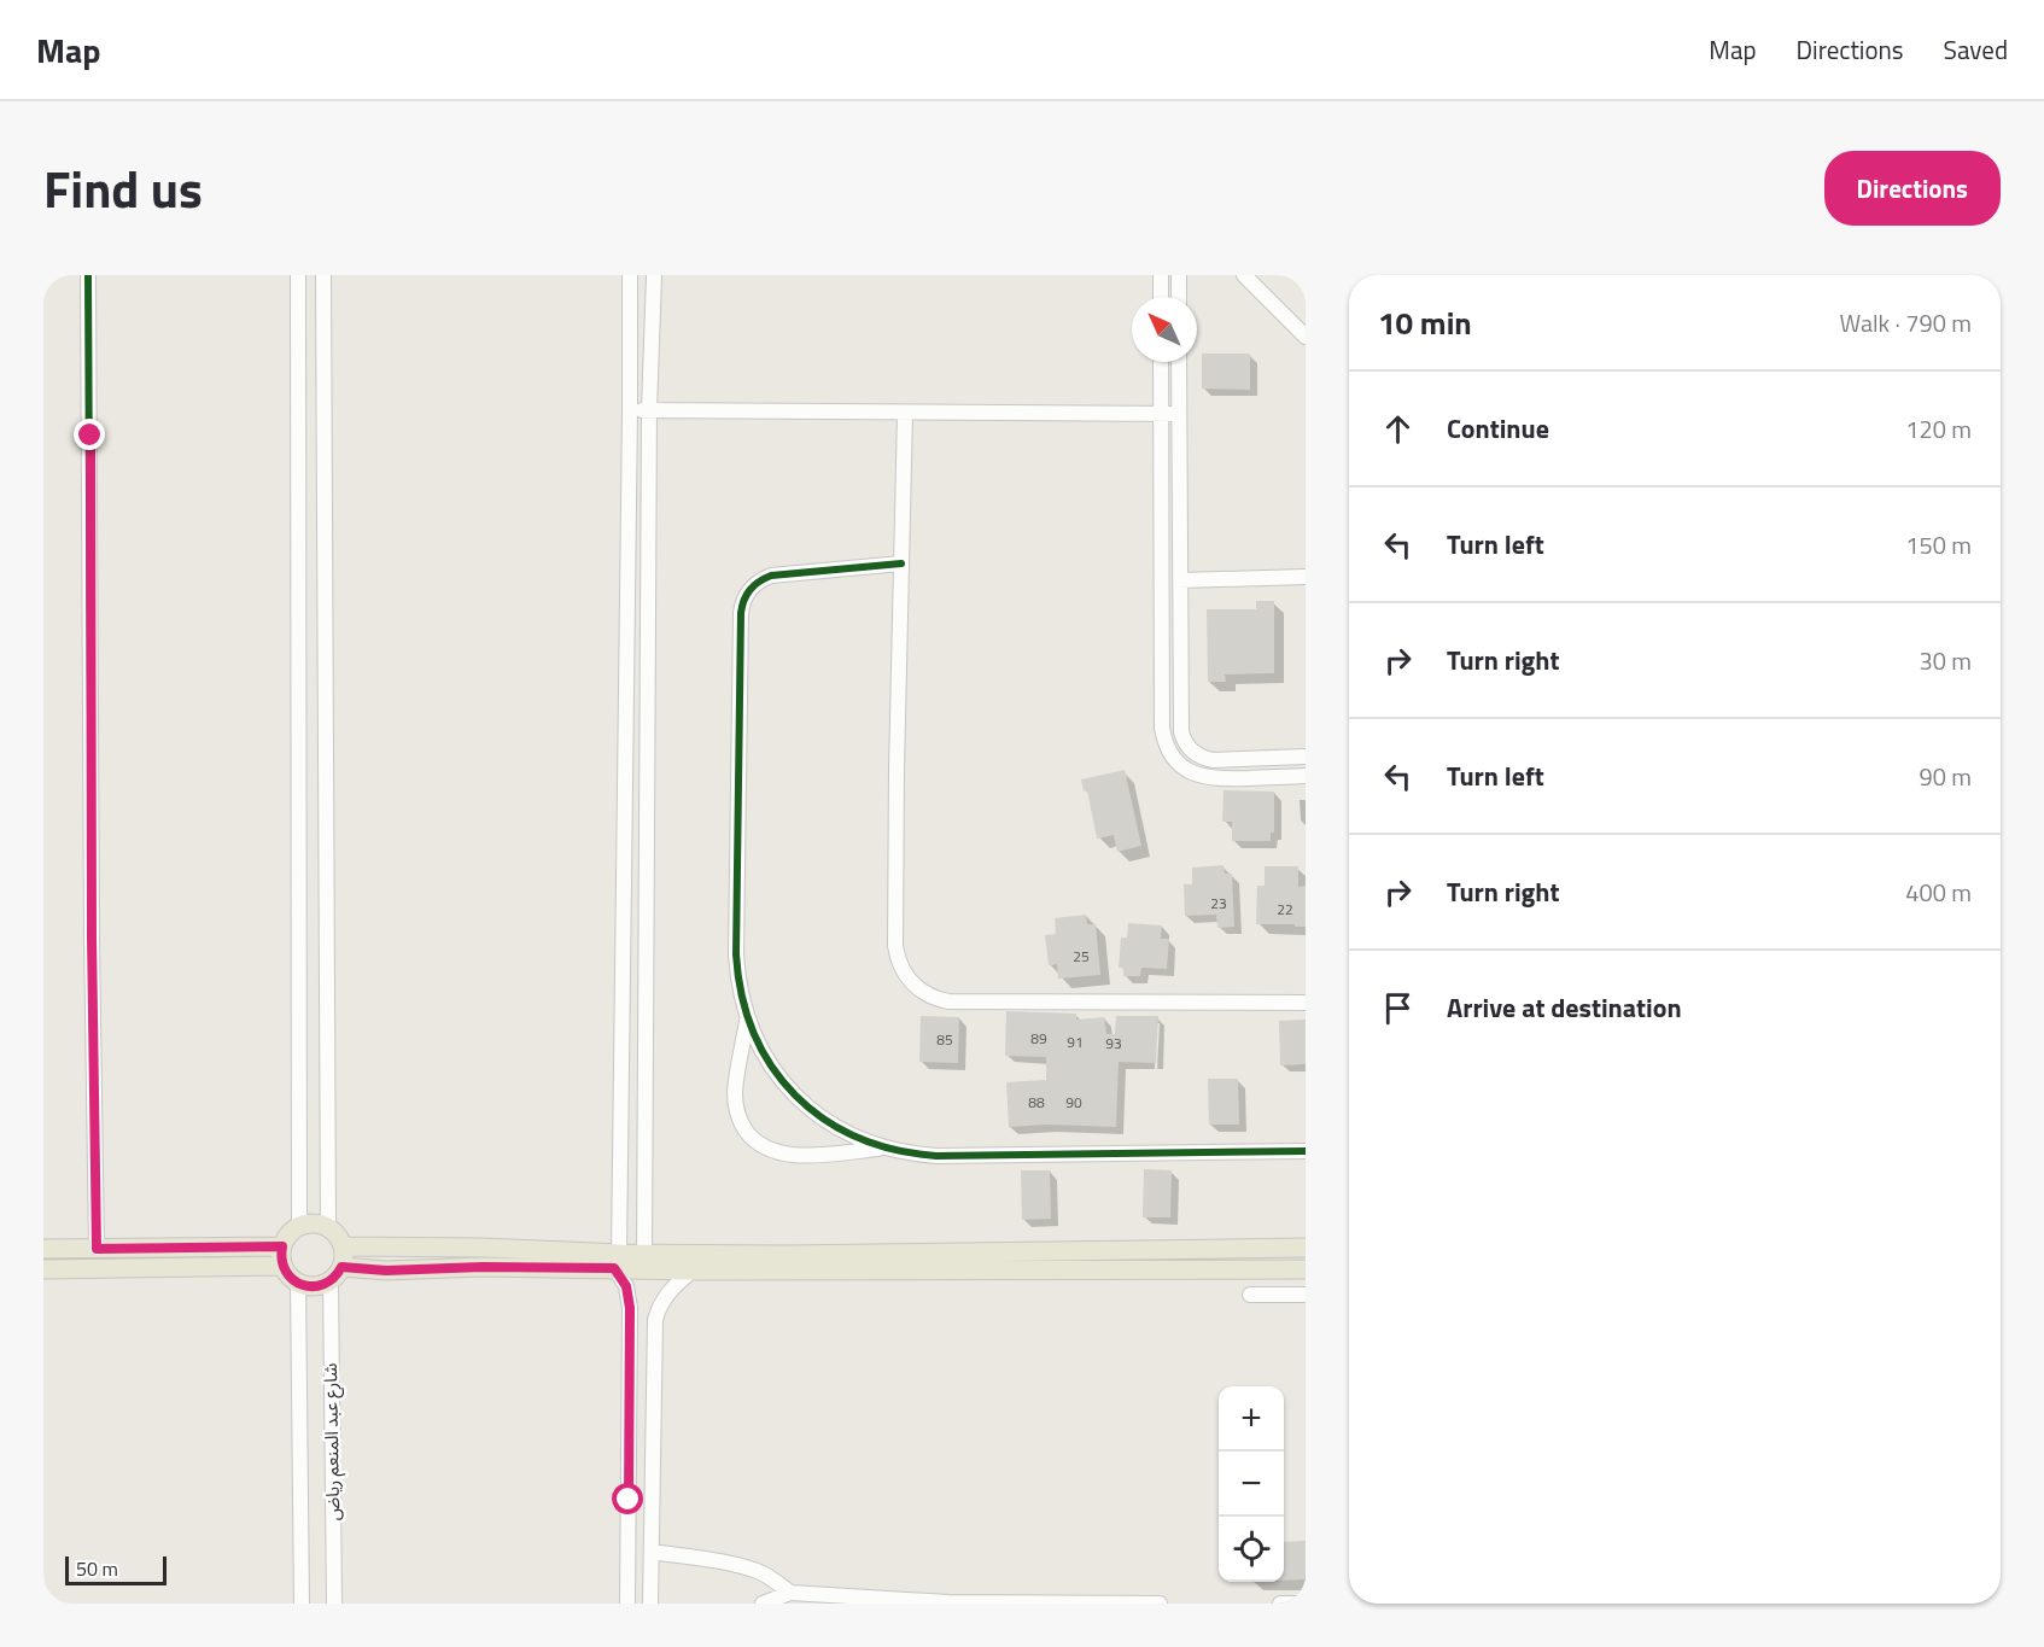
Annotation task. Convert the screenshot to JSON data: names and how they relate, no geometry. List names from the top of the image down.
{
  "streets": {
    "street": ["شارع عبد المنعم رياض"]
  },
  "house_numbers": [
    "23",
    "22",
    "25",
    "89",
    "85",
    "91",
    "93",
    "88",
    "90"
  ],
  "scale_bar": "50 m",
  "north": "top left",
  "page": {
    "header": "Map",
    "nav": ["Map", "Directions", "Saved"],
    "title": "Find us",
    "buttons": "Directions",
    "heading": ["10 min", "Walk · 790 m"],
    "list": [
      ["Continue", "120 m"],
      ["Turn left", "150 m"],
      ["Turn right", "30 m"],
      ["Turn left", "90 m"],
      ["Turn right", "400 m"],
      "Arrive at destination"
    ],
    "map_buttons": ["+", "−"],
    "scale": "50 m"
  }
}
